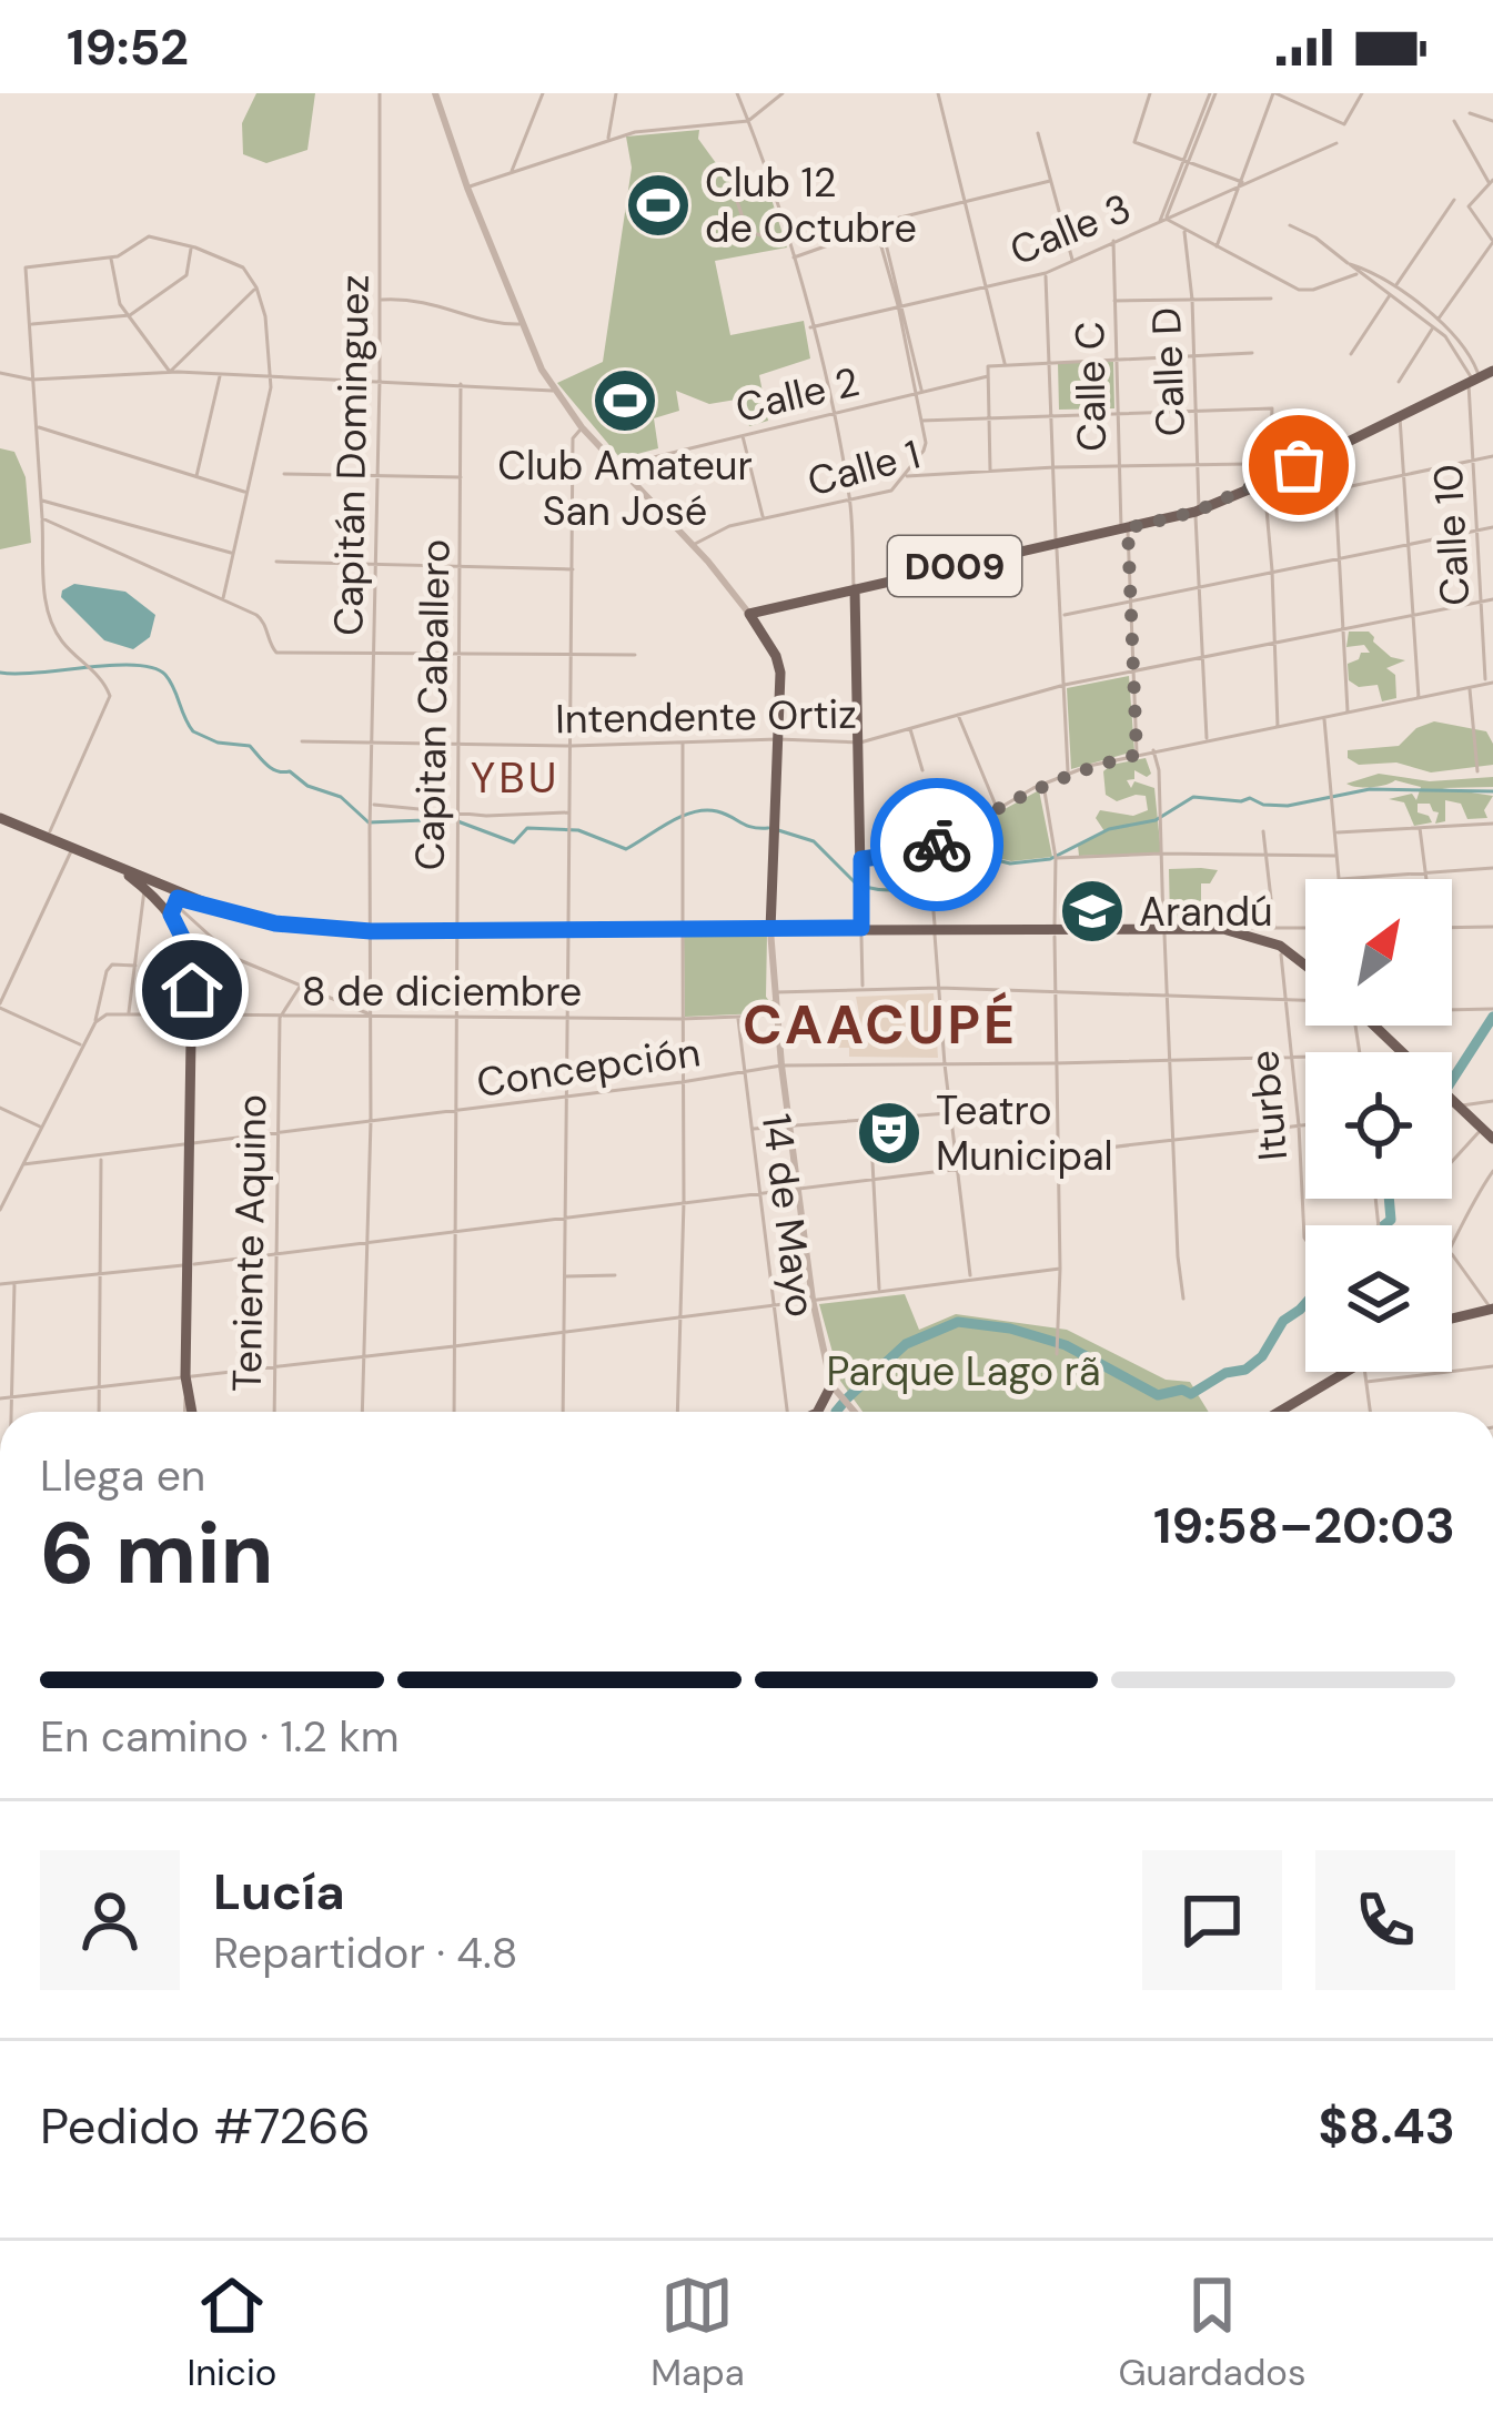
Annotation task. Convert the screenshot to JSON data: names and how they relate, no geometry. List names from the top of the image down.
{
  "streets": {
    "main road": ["D009"],
    "street": [
      "Calle 3",
      "Calle D",
      "Calle C",
      "Calle 2",
      "Capitán Dominguez",
      "Calle 1",
      "Calle 10",
      "Capitan Caballero",
      "Intendente Ortiz",
      "8 de diciembre",
      "Concepción",
      "Iturbe",
      "14 de Mayo",
      "Teniente Aquino"
    ]
  },
  "crossings": [
    ["Calle 3", "Calle C"],
    ["Calle D", "D009"],
    ["Calle D", "Intendente Ortiz"],
    ["Calle C", "Calle 1"],
    ["Calle C", "D009"],
    ["Calle C", "Intendente Ortiz"],
    ["Capitán Dominguez", "Intendente Ortiz"],
    ["Calle 10", "D009"],
    ["Calle 10", "Intendente Ortiz"],
    ["D009", "Intendente Ortiz"],
    ["Capitan Caballero", "Intendente Ortiz"],
    ["Capitan Caballero", "8 de diciembre"],
    ["Capitan Caballero", "Concepción"],
    ["8 de diciembre", "14 de Mayo"],
    ["8 de diciembre", "Teniente Aquino"],
    ["Concepción", "Iturbe"],
    ["Concepción", "14 de Mayo"],
    ["Concepción", "Teniente Aquino"]
  ],
  "districts": ["YBU", "CAACUPÉ"],
  "parks": ["Parque Lago rã"],
  "places": {
    "sports": ["Club 12 de Octubre", "Club Amateur San José"],
    "school or university": ["Arandú"],
    "theatre": ["Teatro Municipal"]
  },
  "north": "top right",
  "page": {
    "status": "19:52",
    "heading": ["6 min", "Llega en", "19:58–20:03"],
    "panel": [
      "Lucía",
      "Repartidor · 4.8",
      "Pedido #7266",
      "$8.43"
    ],
    "bar": "En camino · 1.2 km",
    "tabs": ["Inicio", "Mapa", "Guardados"]
  }
}
